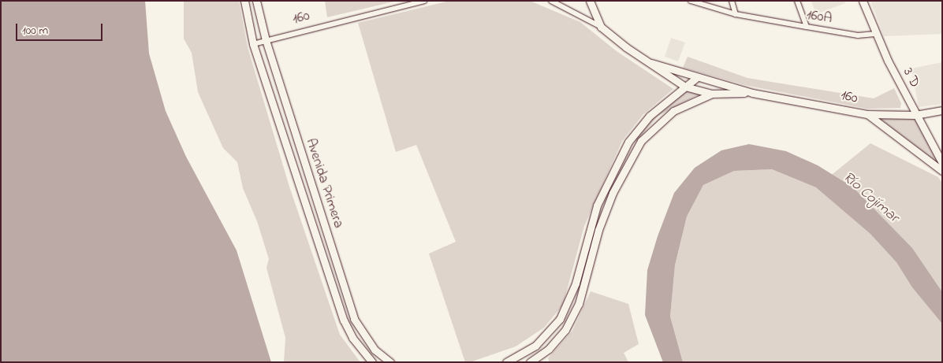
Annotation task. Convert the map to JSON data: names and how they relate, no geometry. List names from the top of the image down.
{
  "streets": {
    "street": [
      "160A",
      "160",
      "3 D",
      "Avenida Primera"
    ]
  },
  "crossings": [
    ["160A", "3 D"],
    ["160", "3 D"],
    ["160", "Avenida Primera"]
  ],
  "water": ["Río Cojímar"],
  "scale_bar": "100 m"
}
